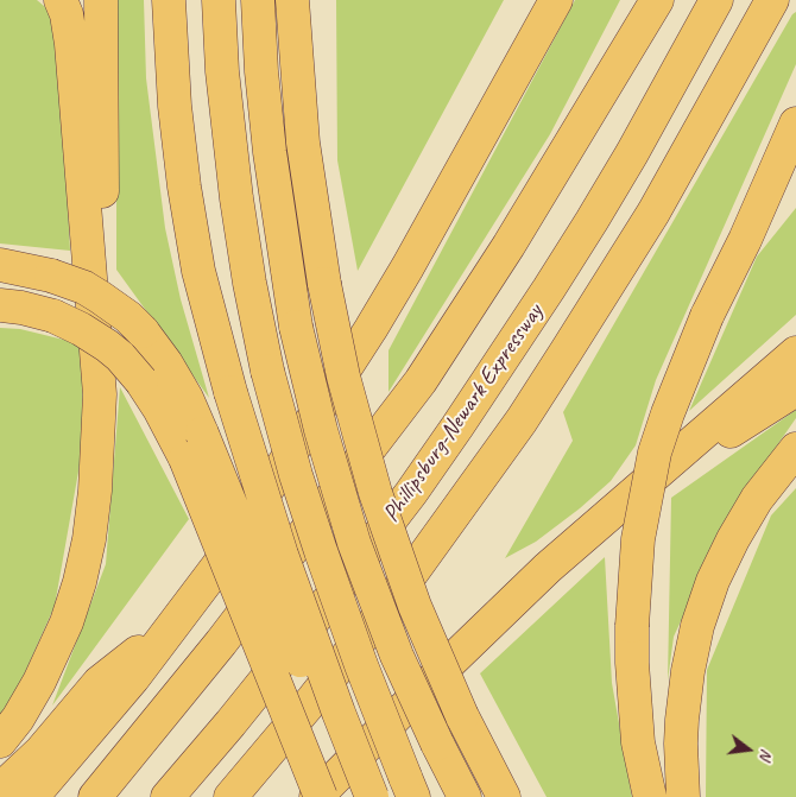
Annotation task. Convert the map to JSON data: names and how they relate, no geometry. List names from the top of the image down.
{
  "streets": {
    "highway": ["Phillipsburg-Newark Expressway"]
  },
  "north": "right"
}
